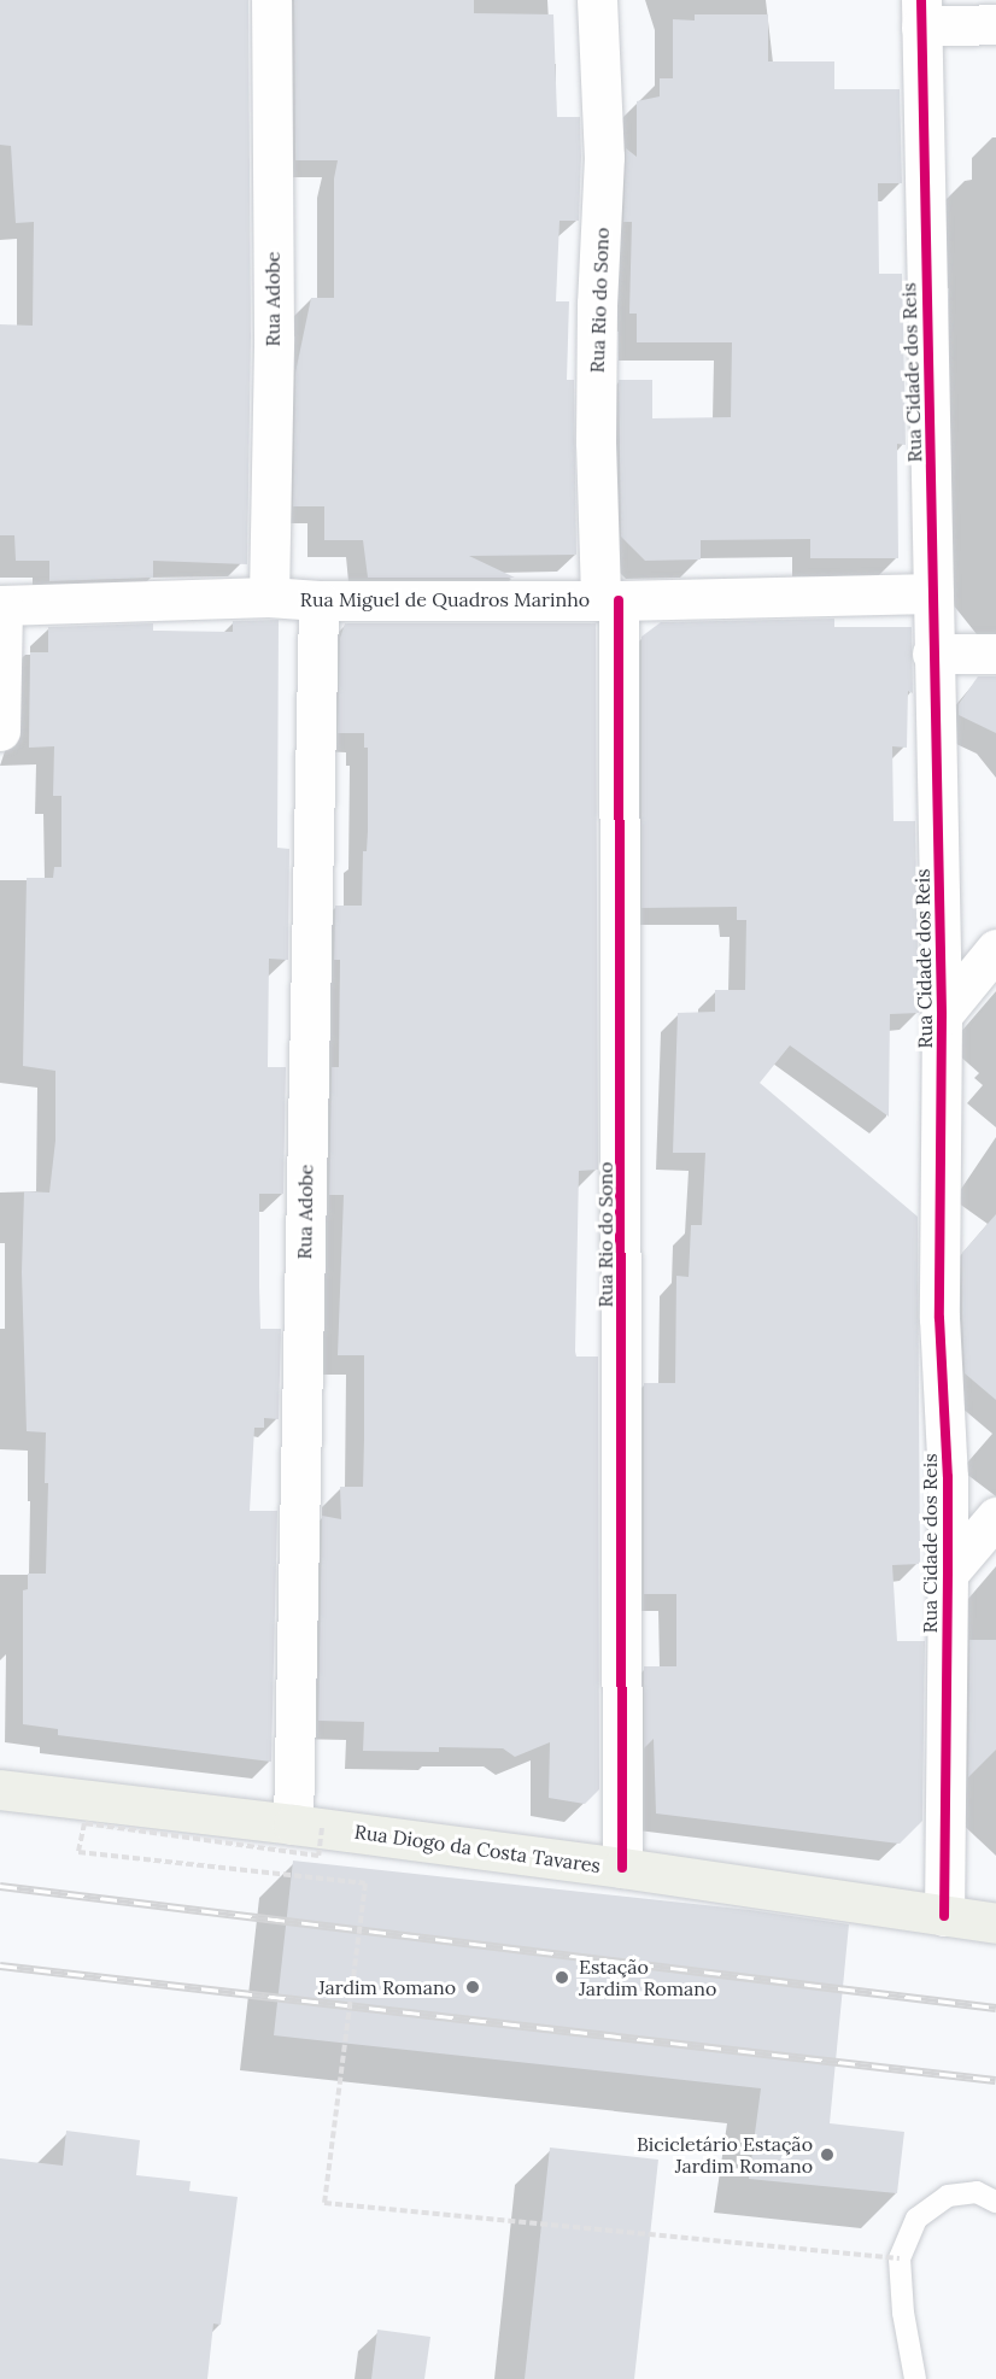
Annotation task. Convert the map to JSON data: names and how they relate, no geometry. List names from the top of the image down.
{
  "streets": {
    "street": [
      "Rua Adobe",
      "Rua Rio do Sono",
      "Rua Cidade dos Reis",
      "Rua Miguel de Quadros Marinho",
      "Rua Diogo da Costa Tavares"
    ]
  },
  "crossings": [
    ["Rua Adobe", "Rua Miguel de Quadros Marinho"],
    ["Rua Adobe", "Rua Diogo da Costa Tavares"],
    ["Rua Rio do Sono", "Rua Miguel de Quadros Marinho"],
    ["Rua Rio do Sono", "Rua Diogo da Costa Tavares"],
    ["Rua Cidade dos Reis", "Rua Miguel de Quadros Marinho"],
    ["Rua Cidade dos Reis", "Rua Diogo da Costa Tavares"]
  ],
  "places": ["Estação Jardim Romano", "Jardim Romano", "Bicicletário Estação Jardim Romano"]
}
